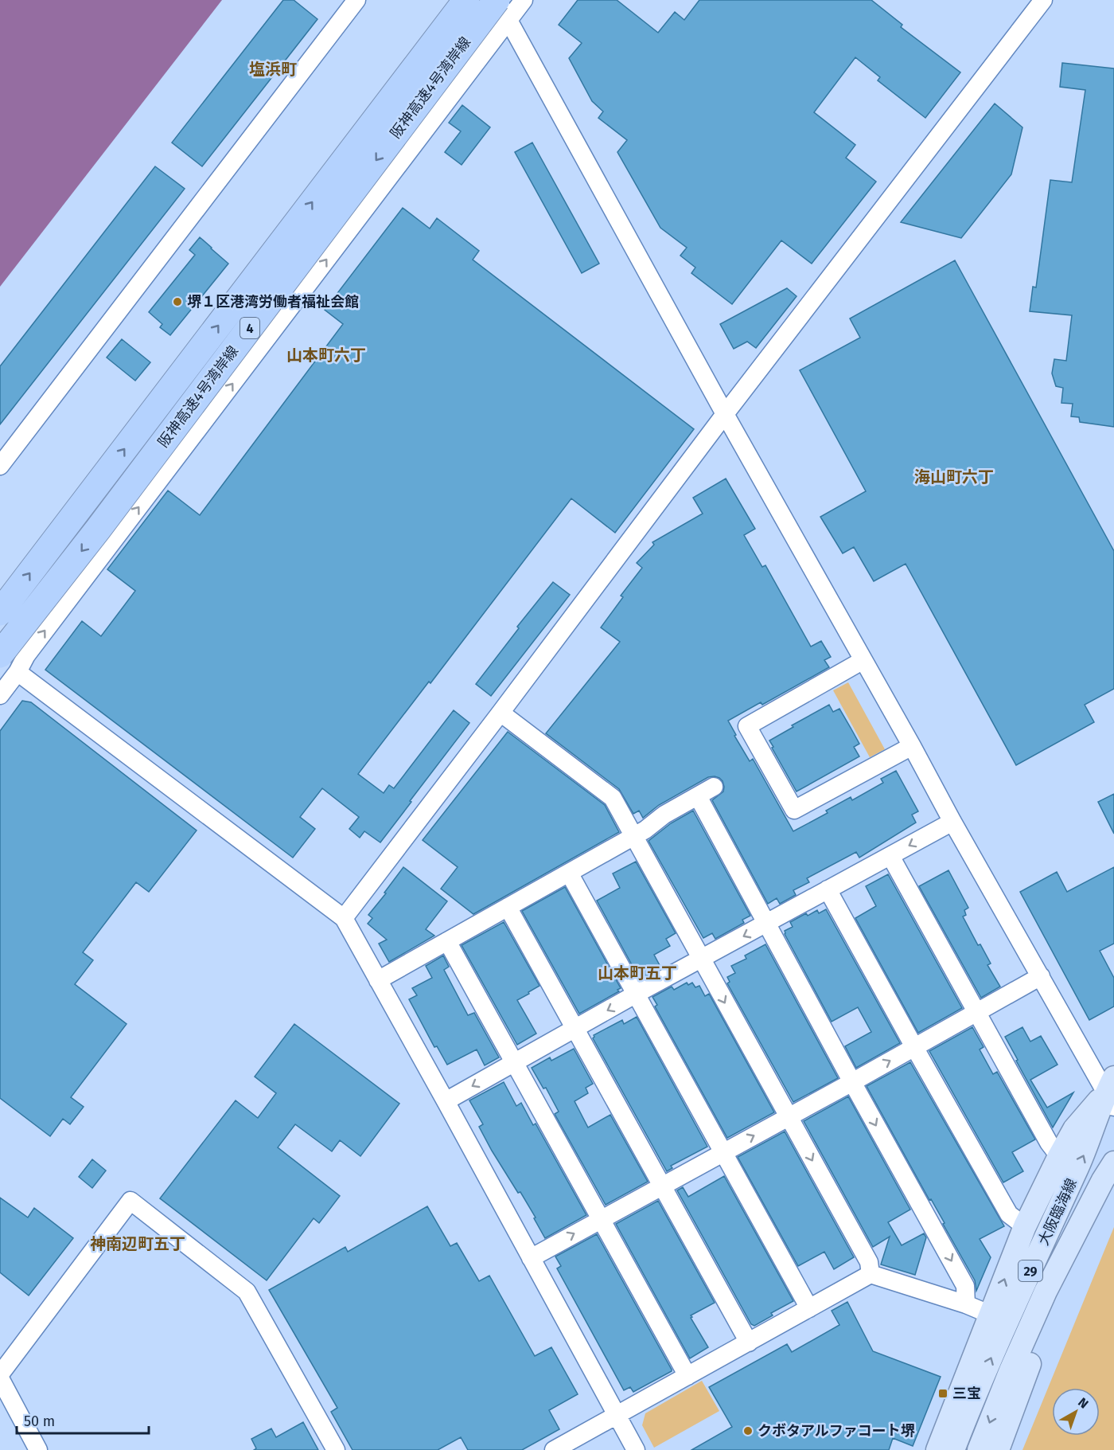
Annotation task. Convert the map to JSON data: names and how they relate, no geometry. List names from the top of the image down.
{
  "streets": {
    "highway": ["阪神高速4号湾岸線", "4"],
    "main road": ["大阪臨海線", "29"]
  },
  "crossings": [
    ["大阪臨海線", "29"]
  ],
  "districts": [
    "塩浜町",
    "山本町六丁",
    "海山町六丁",
    "山本町五丁",
    "神南辺町五丁"
  ],
  "places": {
    "other": ["堺１区港湾労働者福祉会館", "クボタアルファコート堺"],
    "transit": ["三宝"]
  },
  "scale_bar": "50 m",
  "north": "top right"
}
